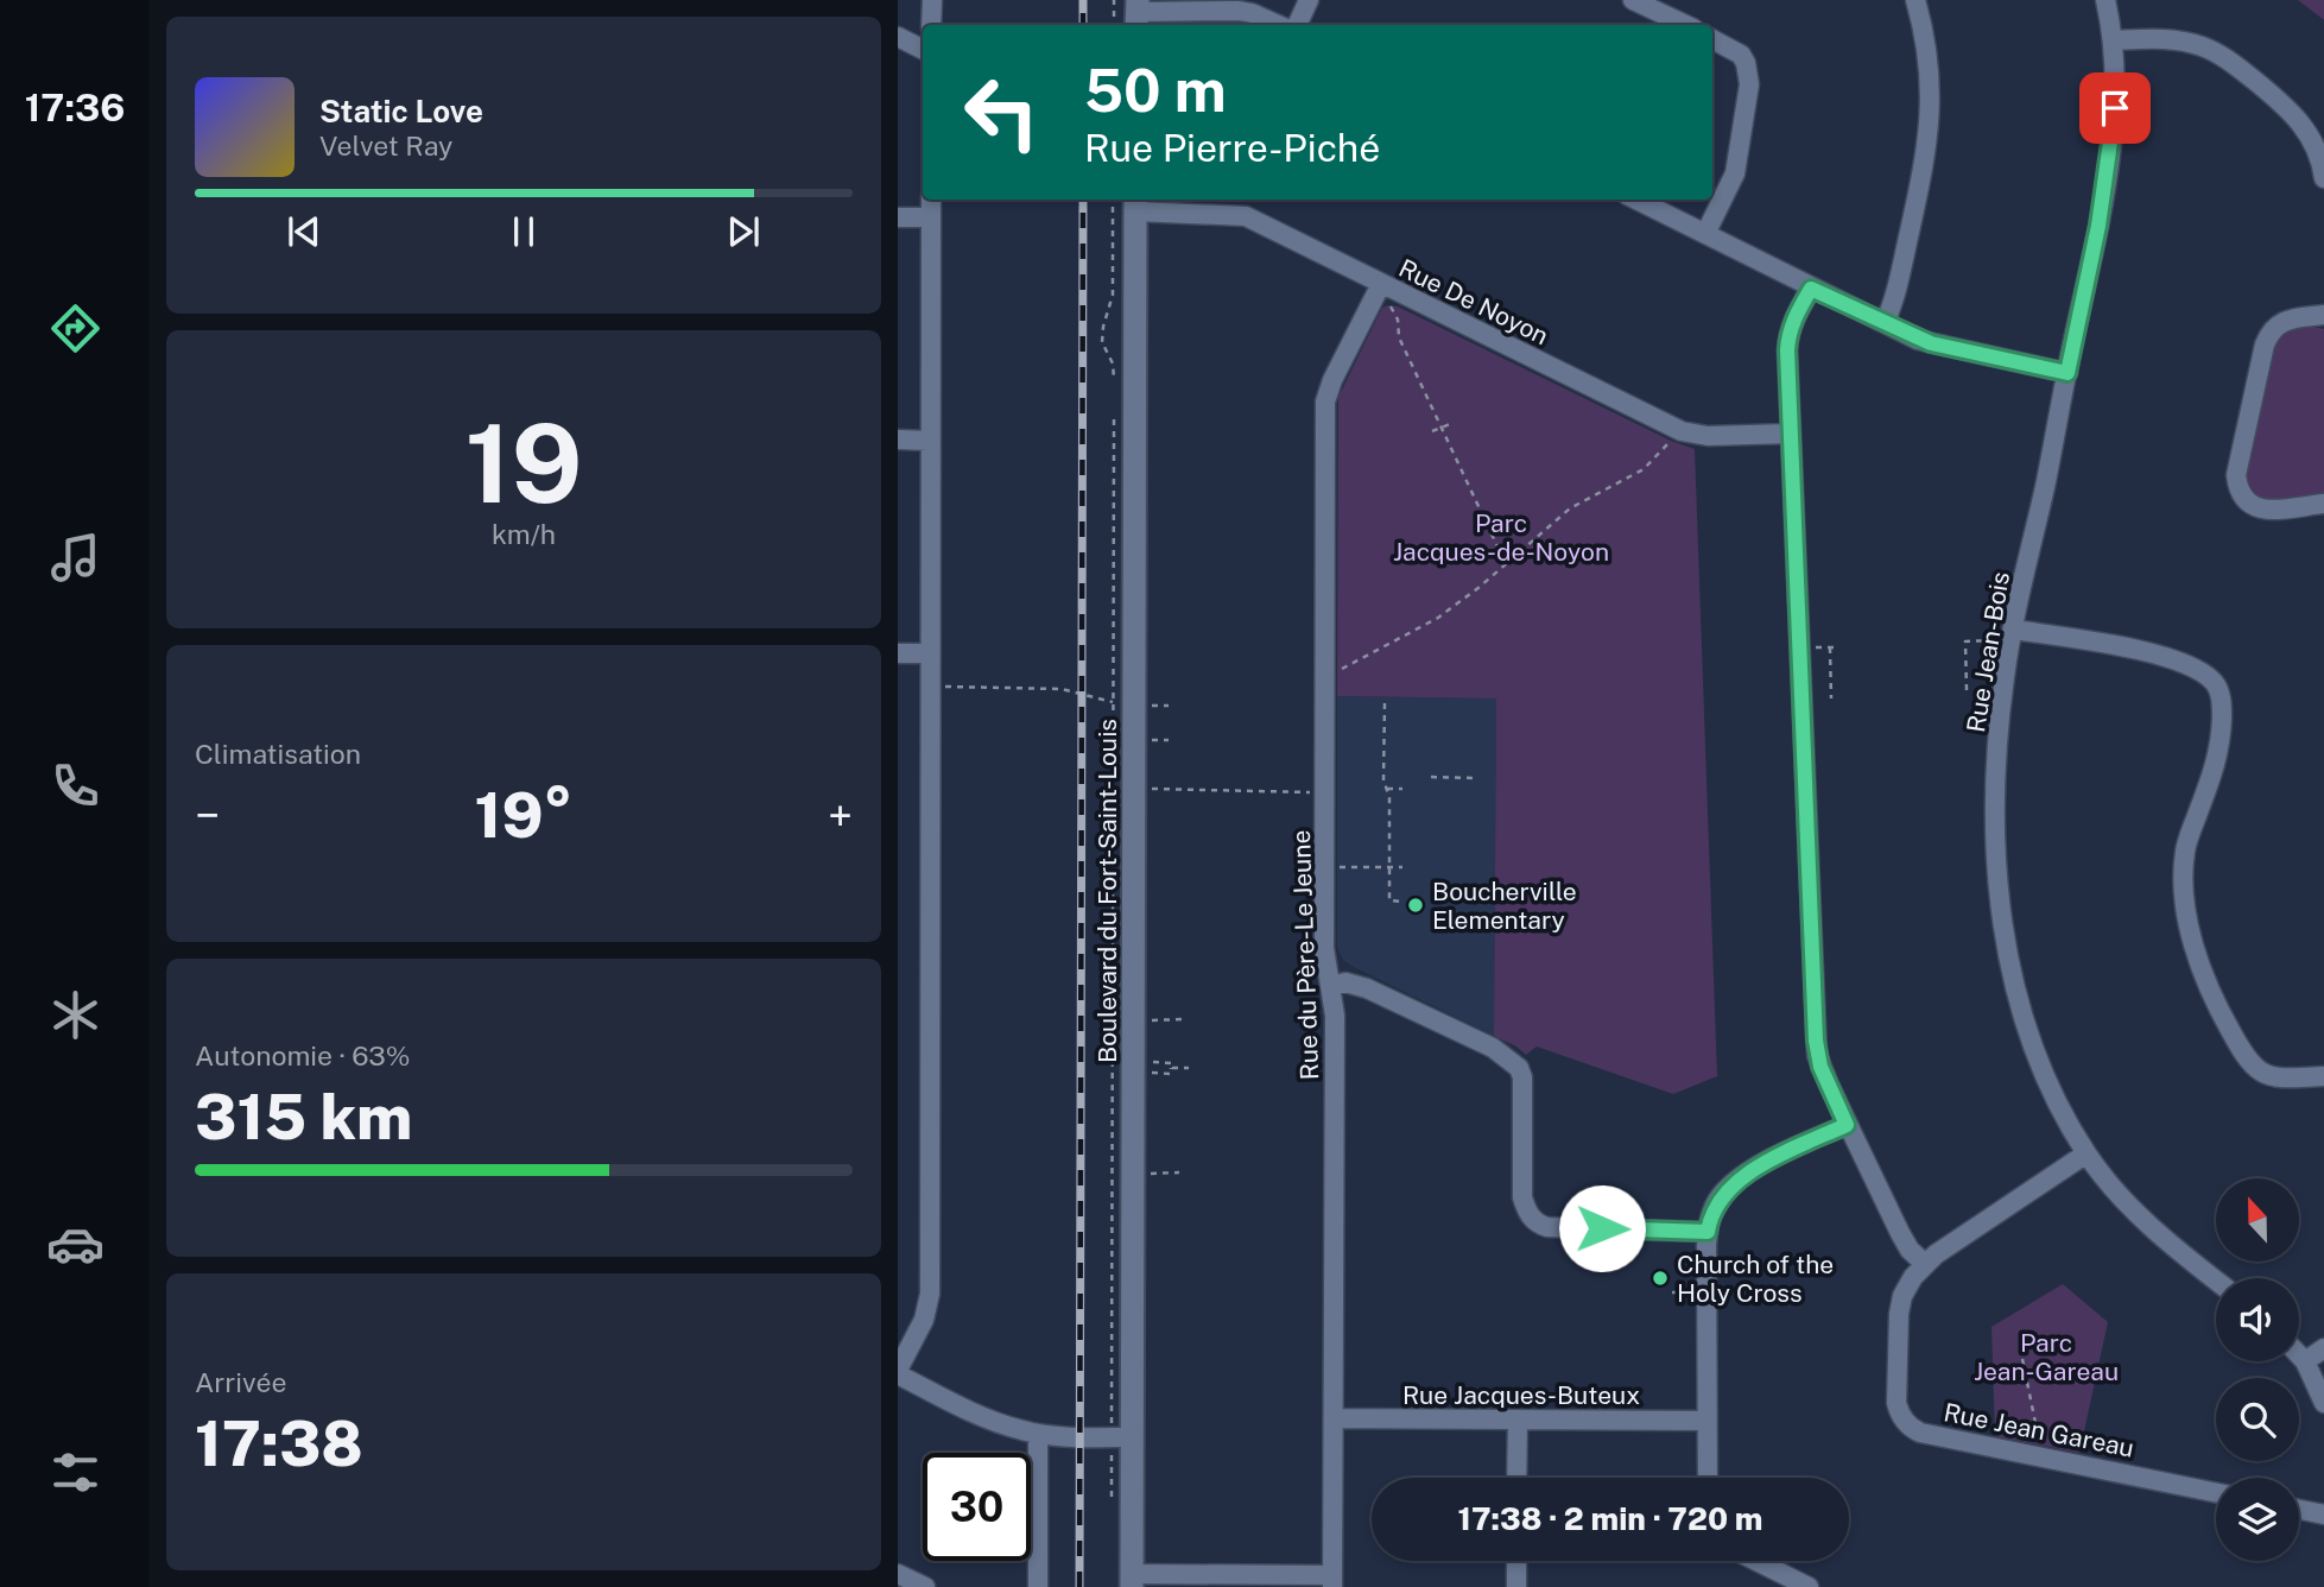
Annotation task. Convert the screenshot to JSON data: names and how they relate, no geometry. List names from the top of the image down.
{
  "streets": {
    "street": [
      "Rue De Noyon",
      "Rue Jean-Bois",
      "Boulevard du Fort-Saint-Louis",
      "Rue du Père-Le Jeune",
      "Rue Jacques-Buteux",
      "Rue Jean Gareau"
    ]
  },
  "crossings": [
    ["Rue De Noyon", "Boulevard du Fort-Saint-Louis"],
    ["Rue De Noyon", "Rue du Père-Le Jeune"],
    ["Rue Jean-Bois", "Rue Jean Gareau"],
    ["Rue du Père-Le Jeune", "Rue Jacques-Buteux"]
  ],
  "parks": ["Parc Jacques-de-Noyon", "Parc Jean-Gareau"],
  "places": ["Boucherville Elementary", "Church of the Holy Cross"],
  "north": "top",
  "page": {
    "tabs": "17:36",
    "turn": ["50 m", "Rue Pierre-Piché"],
    "song": ["Static Love", "Velvet Ray"],
    "tile": [
      ["19", "km/h"],
      "Climatisation",
      ["Autonomie · 63%", "315 km"],
      ["Arrivée", "17:38"]
    ],
    "heat": ["−", "19°", "+"],
    "limit": "30",
    "trip": "17:38 · 2 min · 720 m"
  }
}
